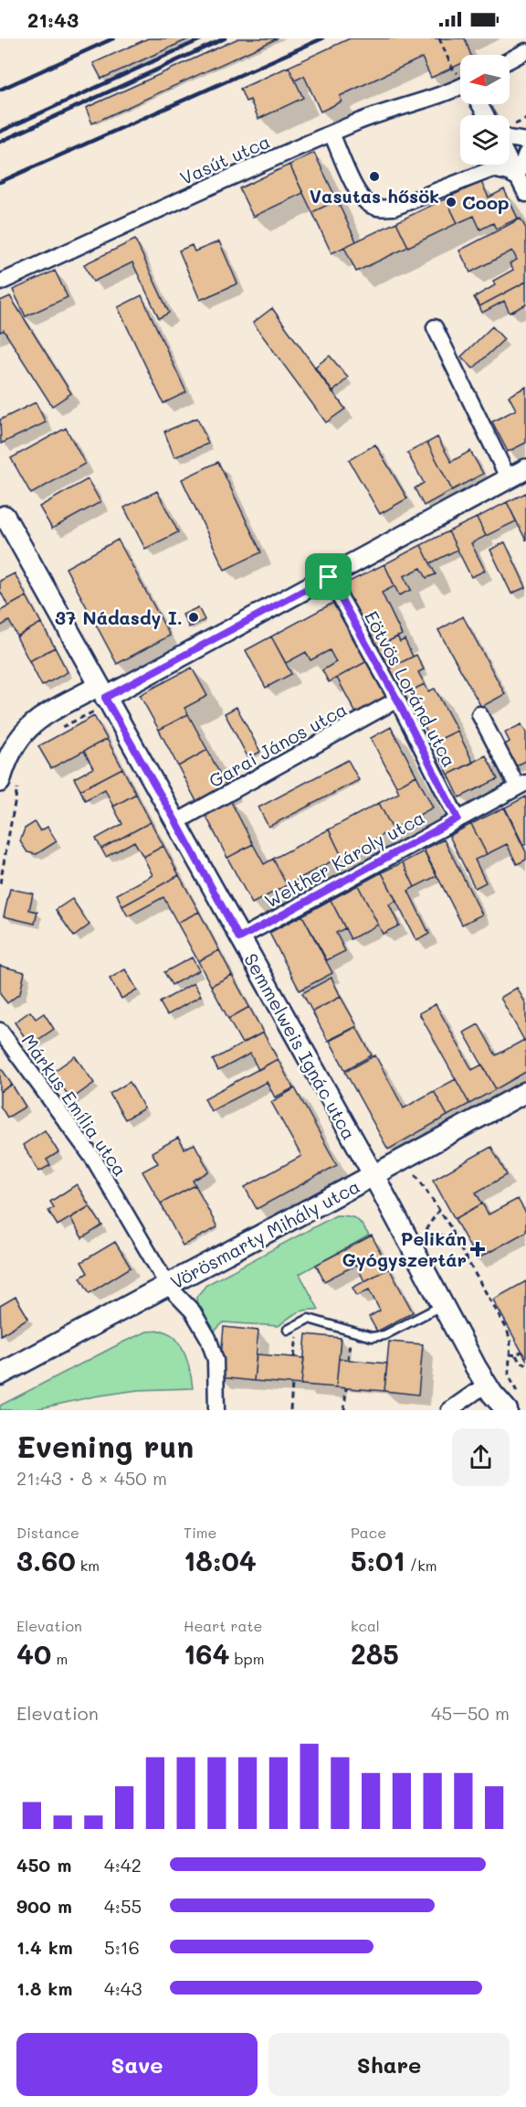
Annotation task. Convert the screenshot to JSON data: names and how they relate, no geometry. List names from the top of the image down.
{
  "streets": {
    "main road": ["Semmelweis Ignác utca", "Vörösmarty Mihály utca"],
    "street": [
      "Vasút utca",
      "Eötvös Loránd utca",
      "Garai János utca",
      "Welther Károly utca",
      "Márkus Emília utca"
    ]
  },
  "crossings": [
    ["Eötvös Loránd utca", "Garai János utca"],
    ["Eötvös Loránd utca", "Welther Károly utca"],
    ["Garai János utca", "Semmelweis Ignác utca"],
    ["Welther Károly utca", "Semmelweis Ignác utca"],
    ["Semmelweis Ignác utca", "Vörösmarty Mihály utca"],
    ["Márkus Emília utca", "Vörösmarty Mihály utca"]
  ],
  "places": {
    "other": ["Vasutas hősök", "Coop", "37 Nádasdy I."],
    "health": ["Pelikán Gyógyszertár"]
  },
  "north": "left",
  "page": {
    "status": "21:43",
    "heading": ["Evening run", "21:43 · 8 × 450 m"],
    "stats": [
      ["Distance", "3.60 km"],
      ["Time", "18:04"],
      ["Pace", "5:01 /km"],
      ["Elevation", "40 m"],
      ["Heart rate", "164 bpm"],
      ["kcal", "285"]
    ],
    "chart": ["Elevation", "45–50 m"],
    "list": [
      {
        "name": "450 m",
        "note": "4:42"
      },
      {
        "name": "900 m",
        "note": "4:55"
      },
      {
        "name": "1.4 km",
        "note": "5:16"
      },
      {
        "name": "1.8 km",
        "note": "4:43"
      }
    ],
    "buttons": ["Save", "Share"]
  }
}
